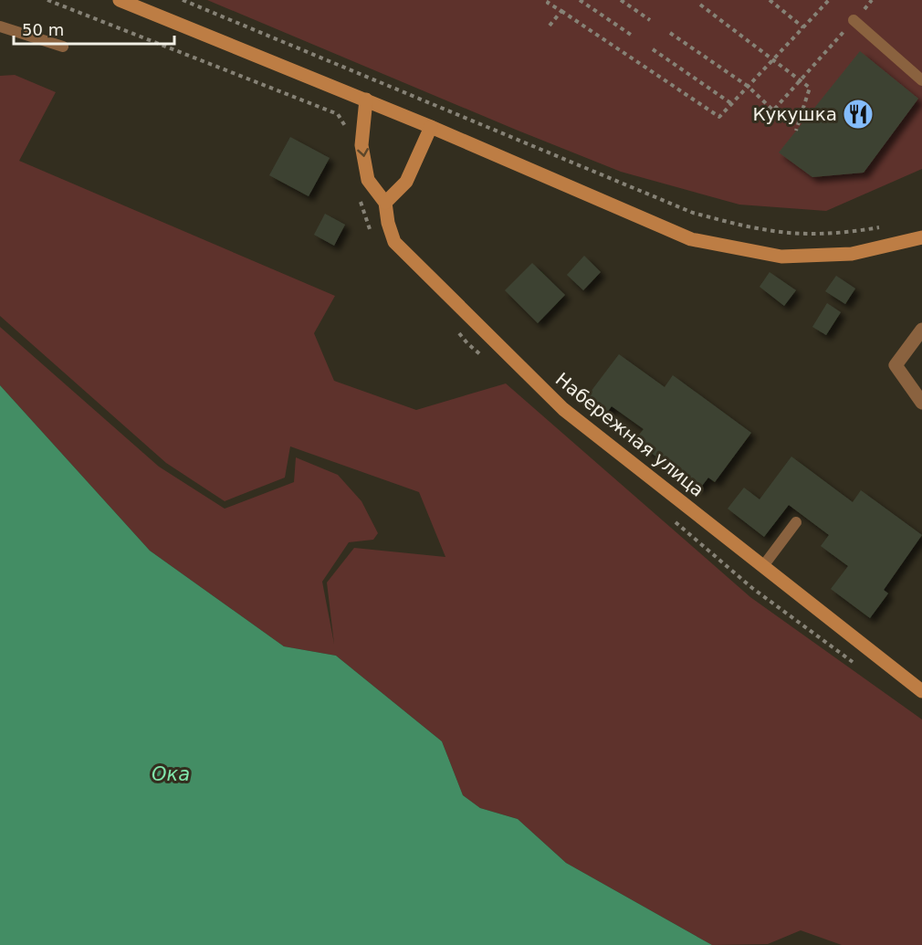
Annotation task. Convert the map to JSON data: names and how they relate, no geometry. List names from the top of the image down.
{
  "streets": {
    "street": ["Набережная улица"]
  },
  "water": ["Ока"],
  "places": {
    "restaurant": ["Кукушка"]
  },
  "scale_bar": "50 m"
}
